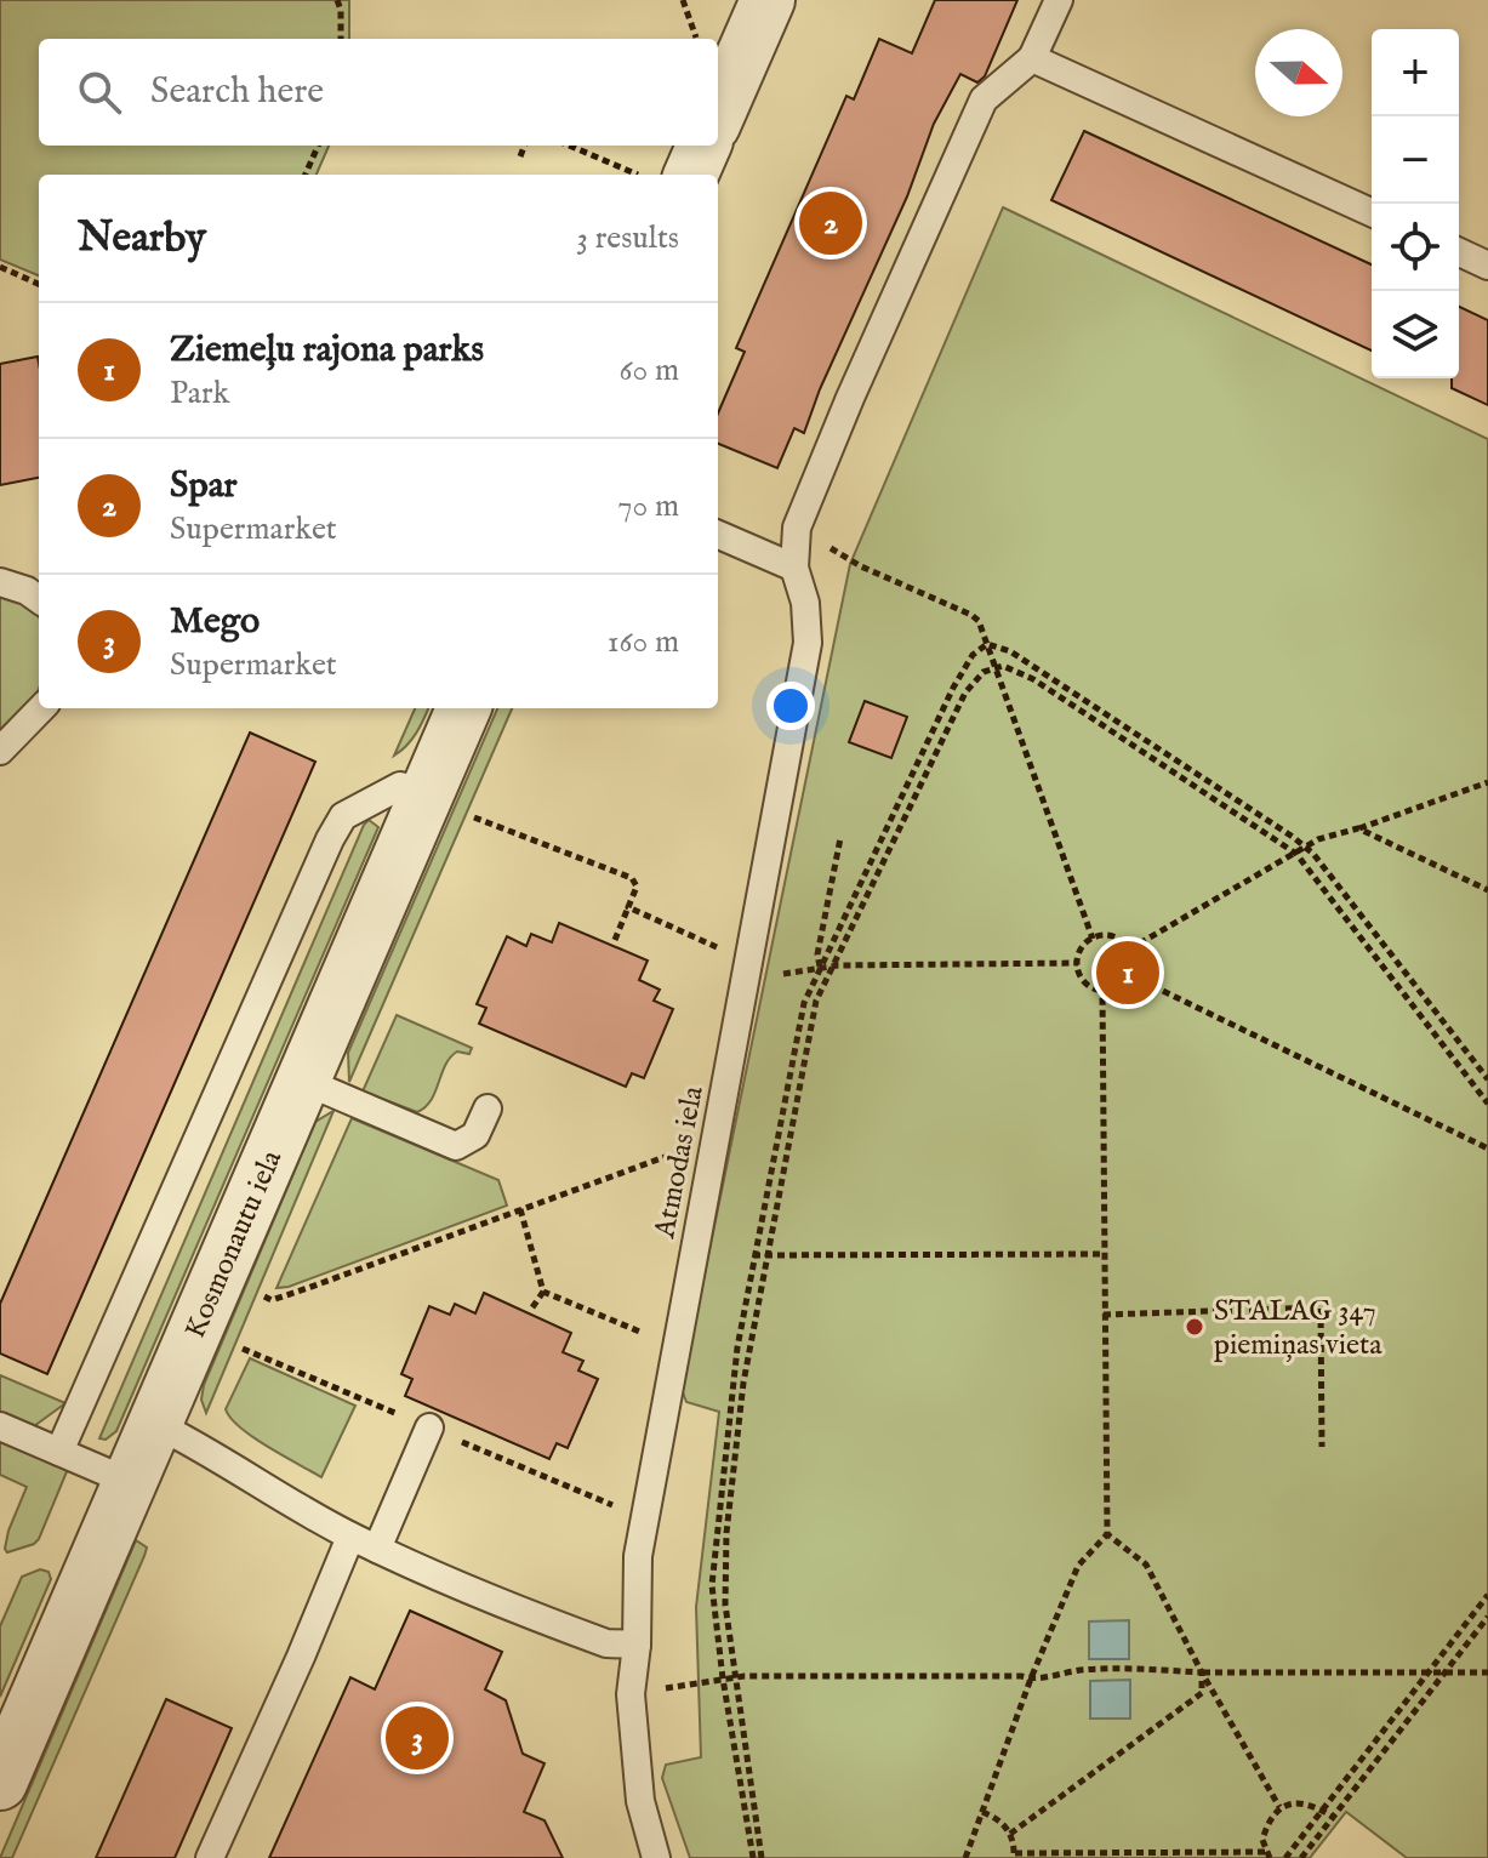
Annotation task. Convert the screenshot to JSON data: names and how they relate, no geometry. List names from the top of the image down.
{
  "streets": {
    "street": ["Kosmonautu iela"],
    "lane": ["Atmodas iela"]
  },
  "places": ["STALAG 347 piemiņas vieta"],
  "north": "right",
  "page": {
    "map_buttons": ["+", "−"],
    "search": "Search here",
    "heading": ["Nearby", "3 results"],
    "pins": ["2", "1", "3"],
    "list": [
      {
        "mark": "1",
        "name": "Ziemeļu rajona parks",
        "note": "Park",
        "value": "60 m"
      },
      {
        "mark": "2",
        "name": "Spar",
        "note": "Supermarket",
        "value": "70 m"
      },
      {
        "mark": "3",
        "name": "Mego",
        "note": "Supermarket",
        "value": "160 m"
      }
    ]
  }
}
